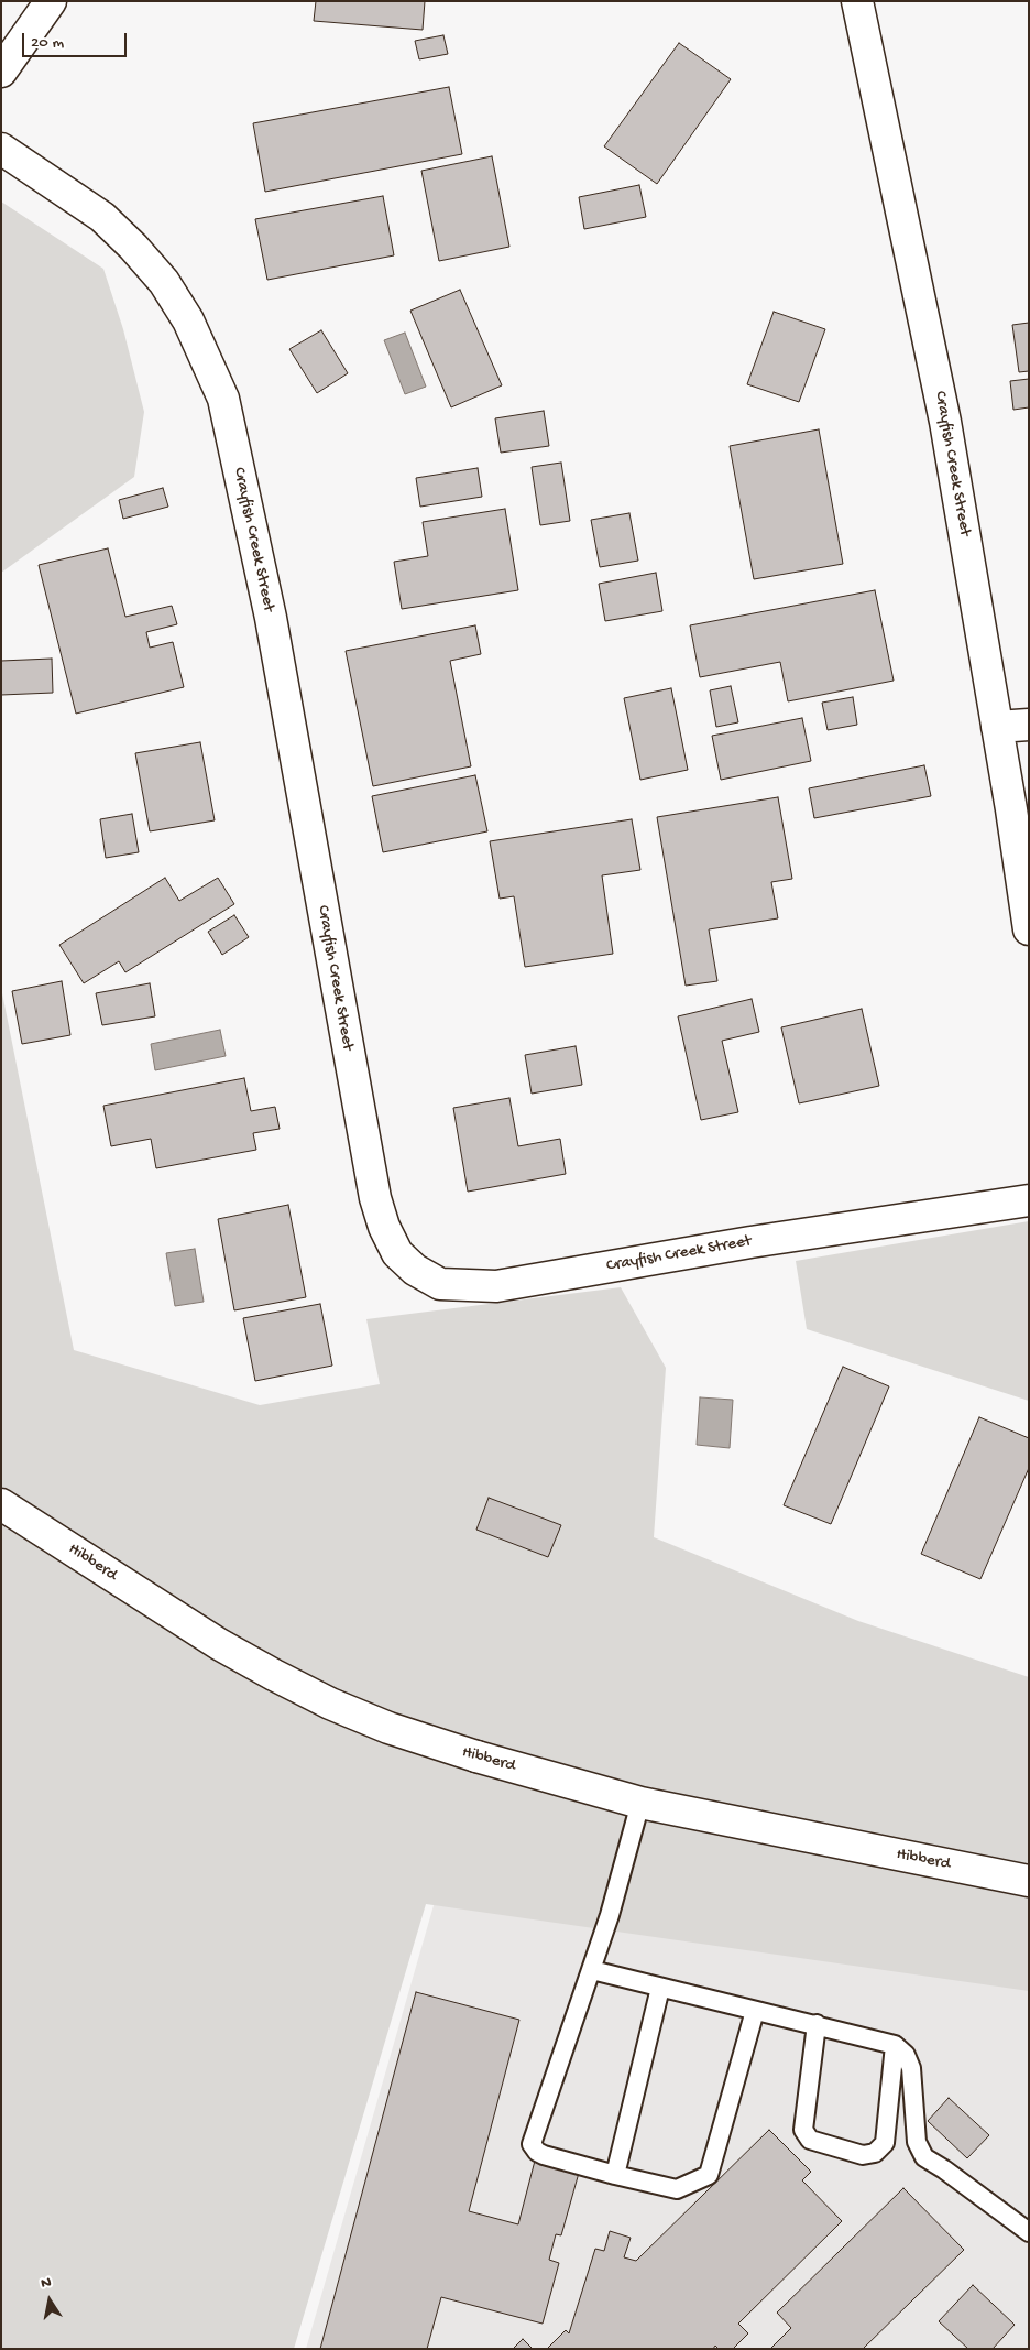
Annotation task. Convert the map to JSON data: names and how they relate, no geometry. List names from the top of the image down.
{
  "streets": {
    "street": ["Crayfish Creek Street", "Hibberd"]
  },
  "scale_bar": "20 m",
  "north": "top"
}
